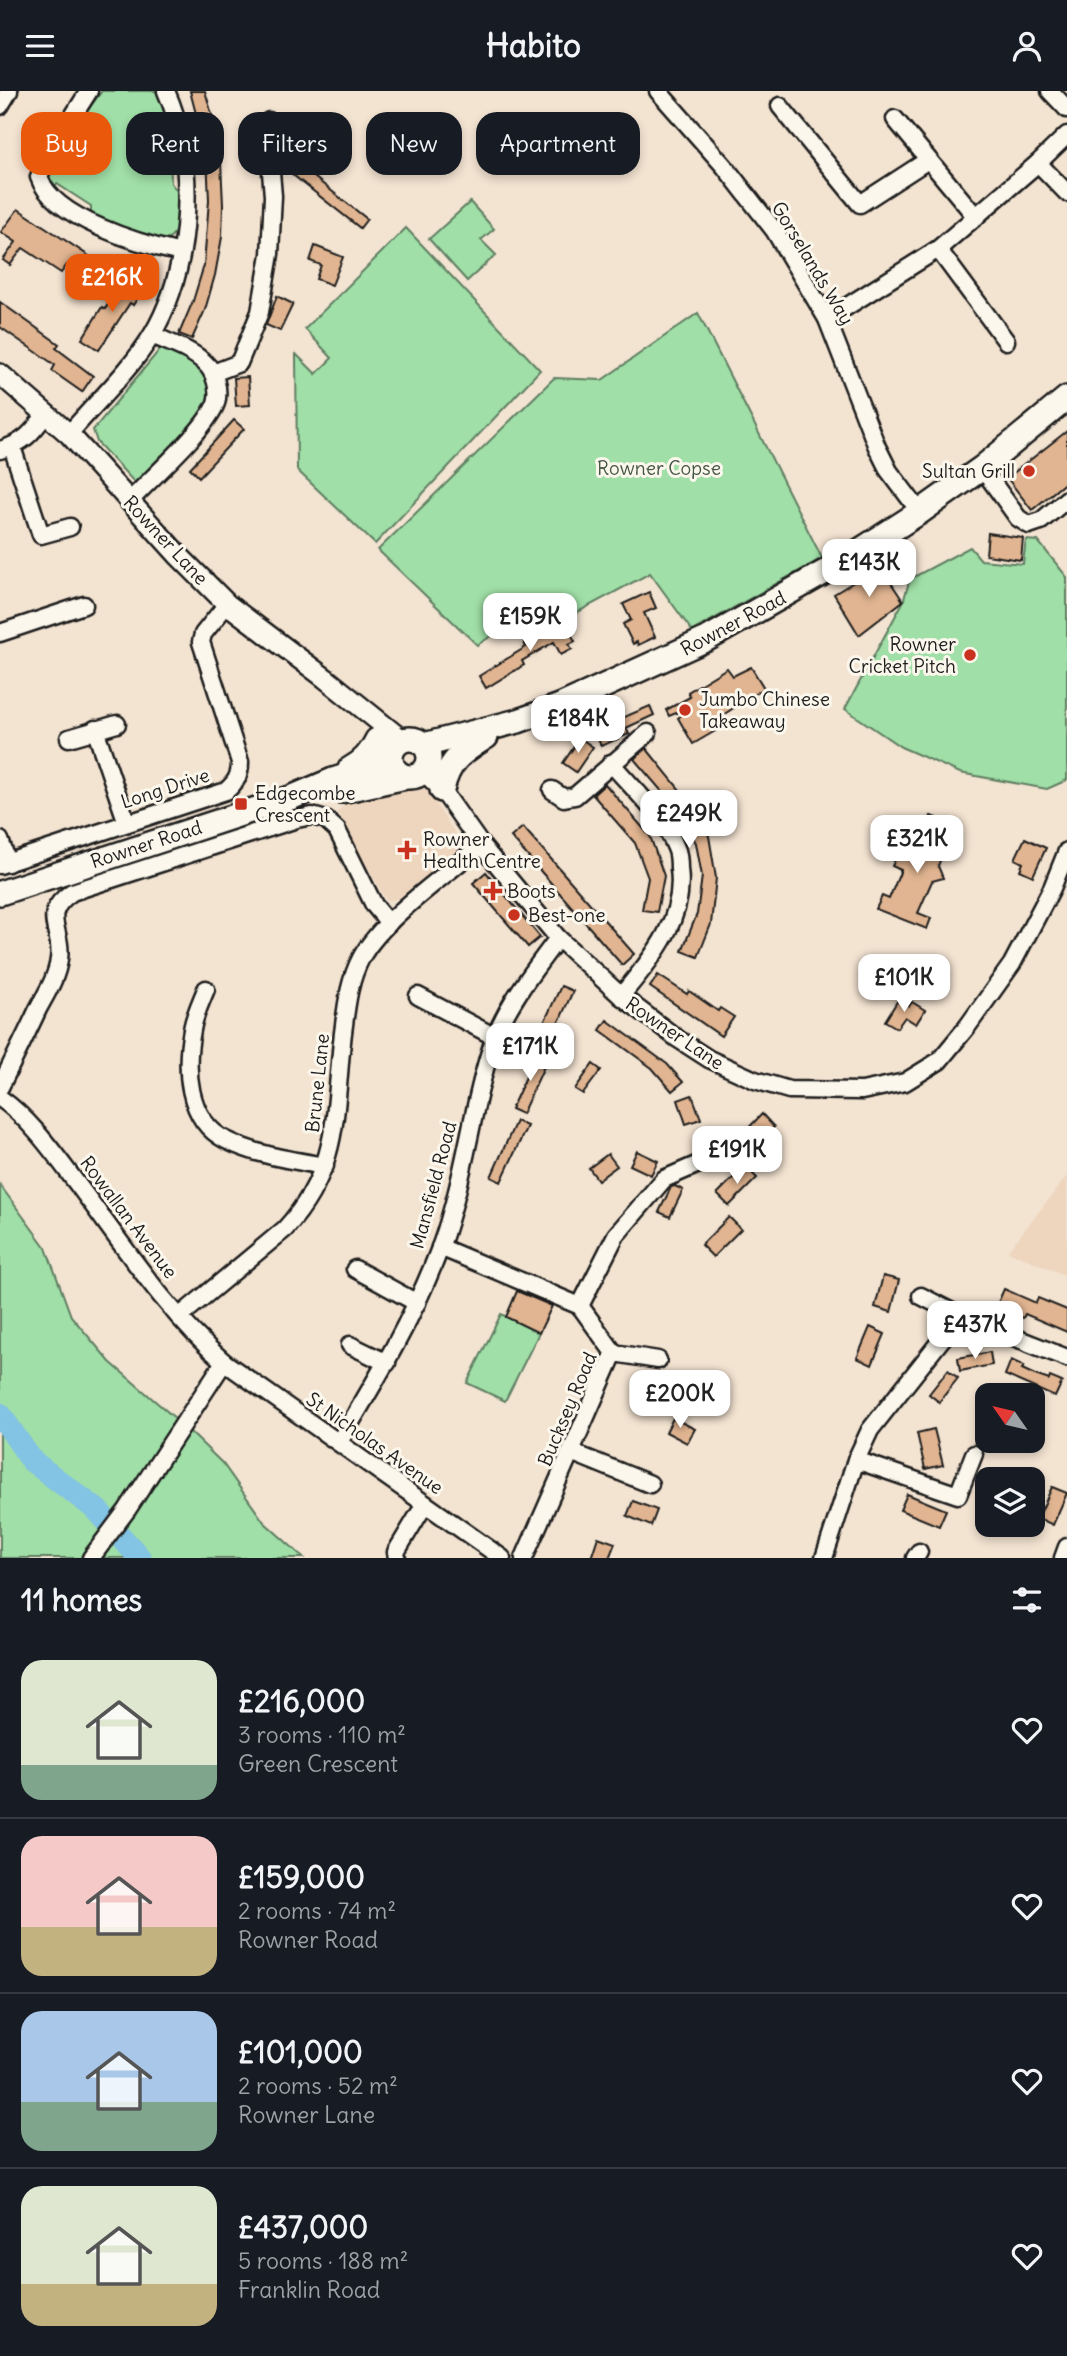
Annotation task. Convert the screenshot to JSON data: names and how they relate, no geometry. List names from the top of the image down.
{
  "streets": {
    "main road": ["Rowner Road"],
    "street": [
      "Gorselands Way",
      "Rowner Lane",
      "Long Drive",
      "Brune Lane",
      "Mansfield Road",
      "Rowallan Avenue",
      "Bucksey Road",
      "St Nicholas Avenue"
    ]
  },
  "crossings": [
    ["Gorselands Way", "Rowner Road"],
    ["Rowner Lane", "Rowner Road"],
    ["Rowner Lane", "Long Drive"],
    ["Rowner Lane", "Brune Lane"],
    ["Rowner Lane", "Mansfield Road"],
    ["Brune Lane", "Rowallan Avenue"],
    ["Mansfield Road", "St Nicholas Avenue"],
    ["Rowallan Avenue", "St Nicholas Avenue"]
  ],
  "parks": ["Rowner Copse"],
  "places": {
    "other": [
      "Sultan Grill",
      "Rowner Cricket Pitch",
      "Jumbo Chinese Takeaway",
      "Best-one"
    ],
    "transit": ["Edgecombe Crescent"],
    "health": ["Rowner Health Centre", "Boots"]
  },
  "north": "top left",
  "page": {
    "header": "Habito",
    "chip": [
      "Buy",
      "Rent",
      "Filters",
      "New",
      "Apartment"
    ],
    "price": [
      "£216K",
      "£143K",
      "£159K",
      "£184K",
      "£249K",
      "£321K",
      "£101K",
      "£171K",
      "£191K",
      "£437K",
      "£200K"
    ],
    "heading": "11 homes",
    "list": [
      {
        "name": "£216,000",
        "note": "3 rooms · 110 m² · Green Crescent"
      },
      {
        "name": "£159,000",
        "note": "2 rooms · 74 m² · Rowner Road"
      },
      {
        "name": "£101,000",
        "note": "2 rooms · 52 m² · Rowner Lane"
      },
      {
        "name": "£437,000",
        "note": "5 rooms · 188 m² · Franklin Road"
      }
    ]
  }
}
